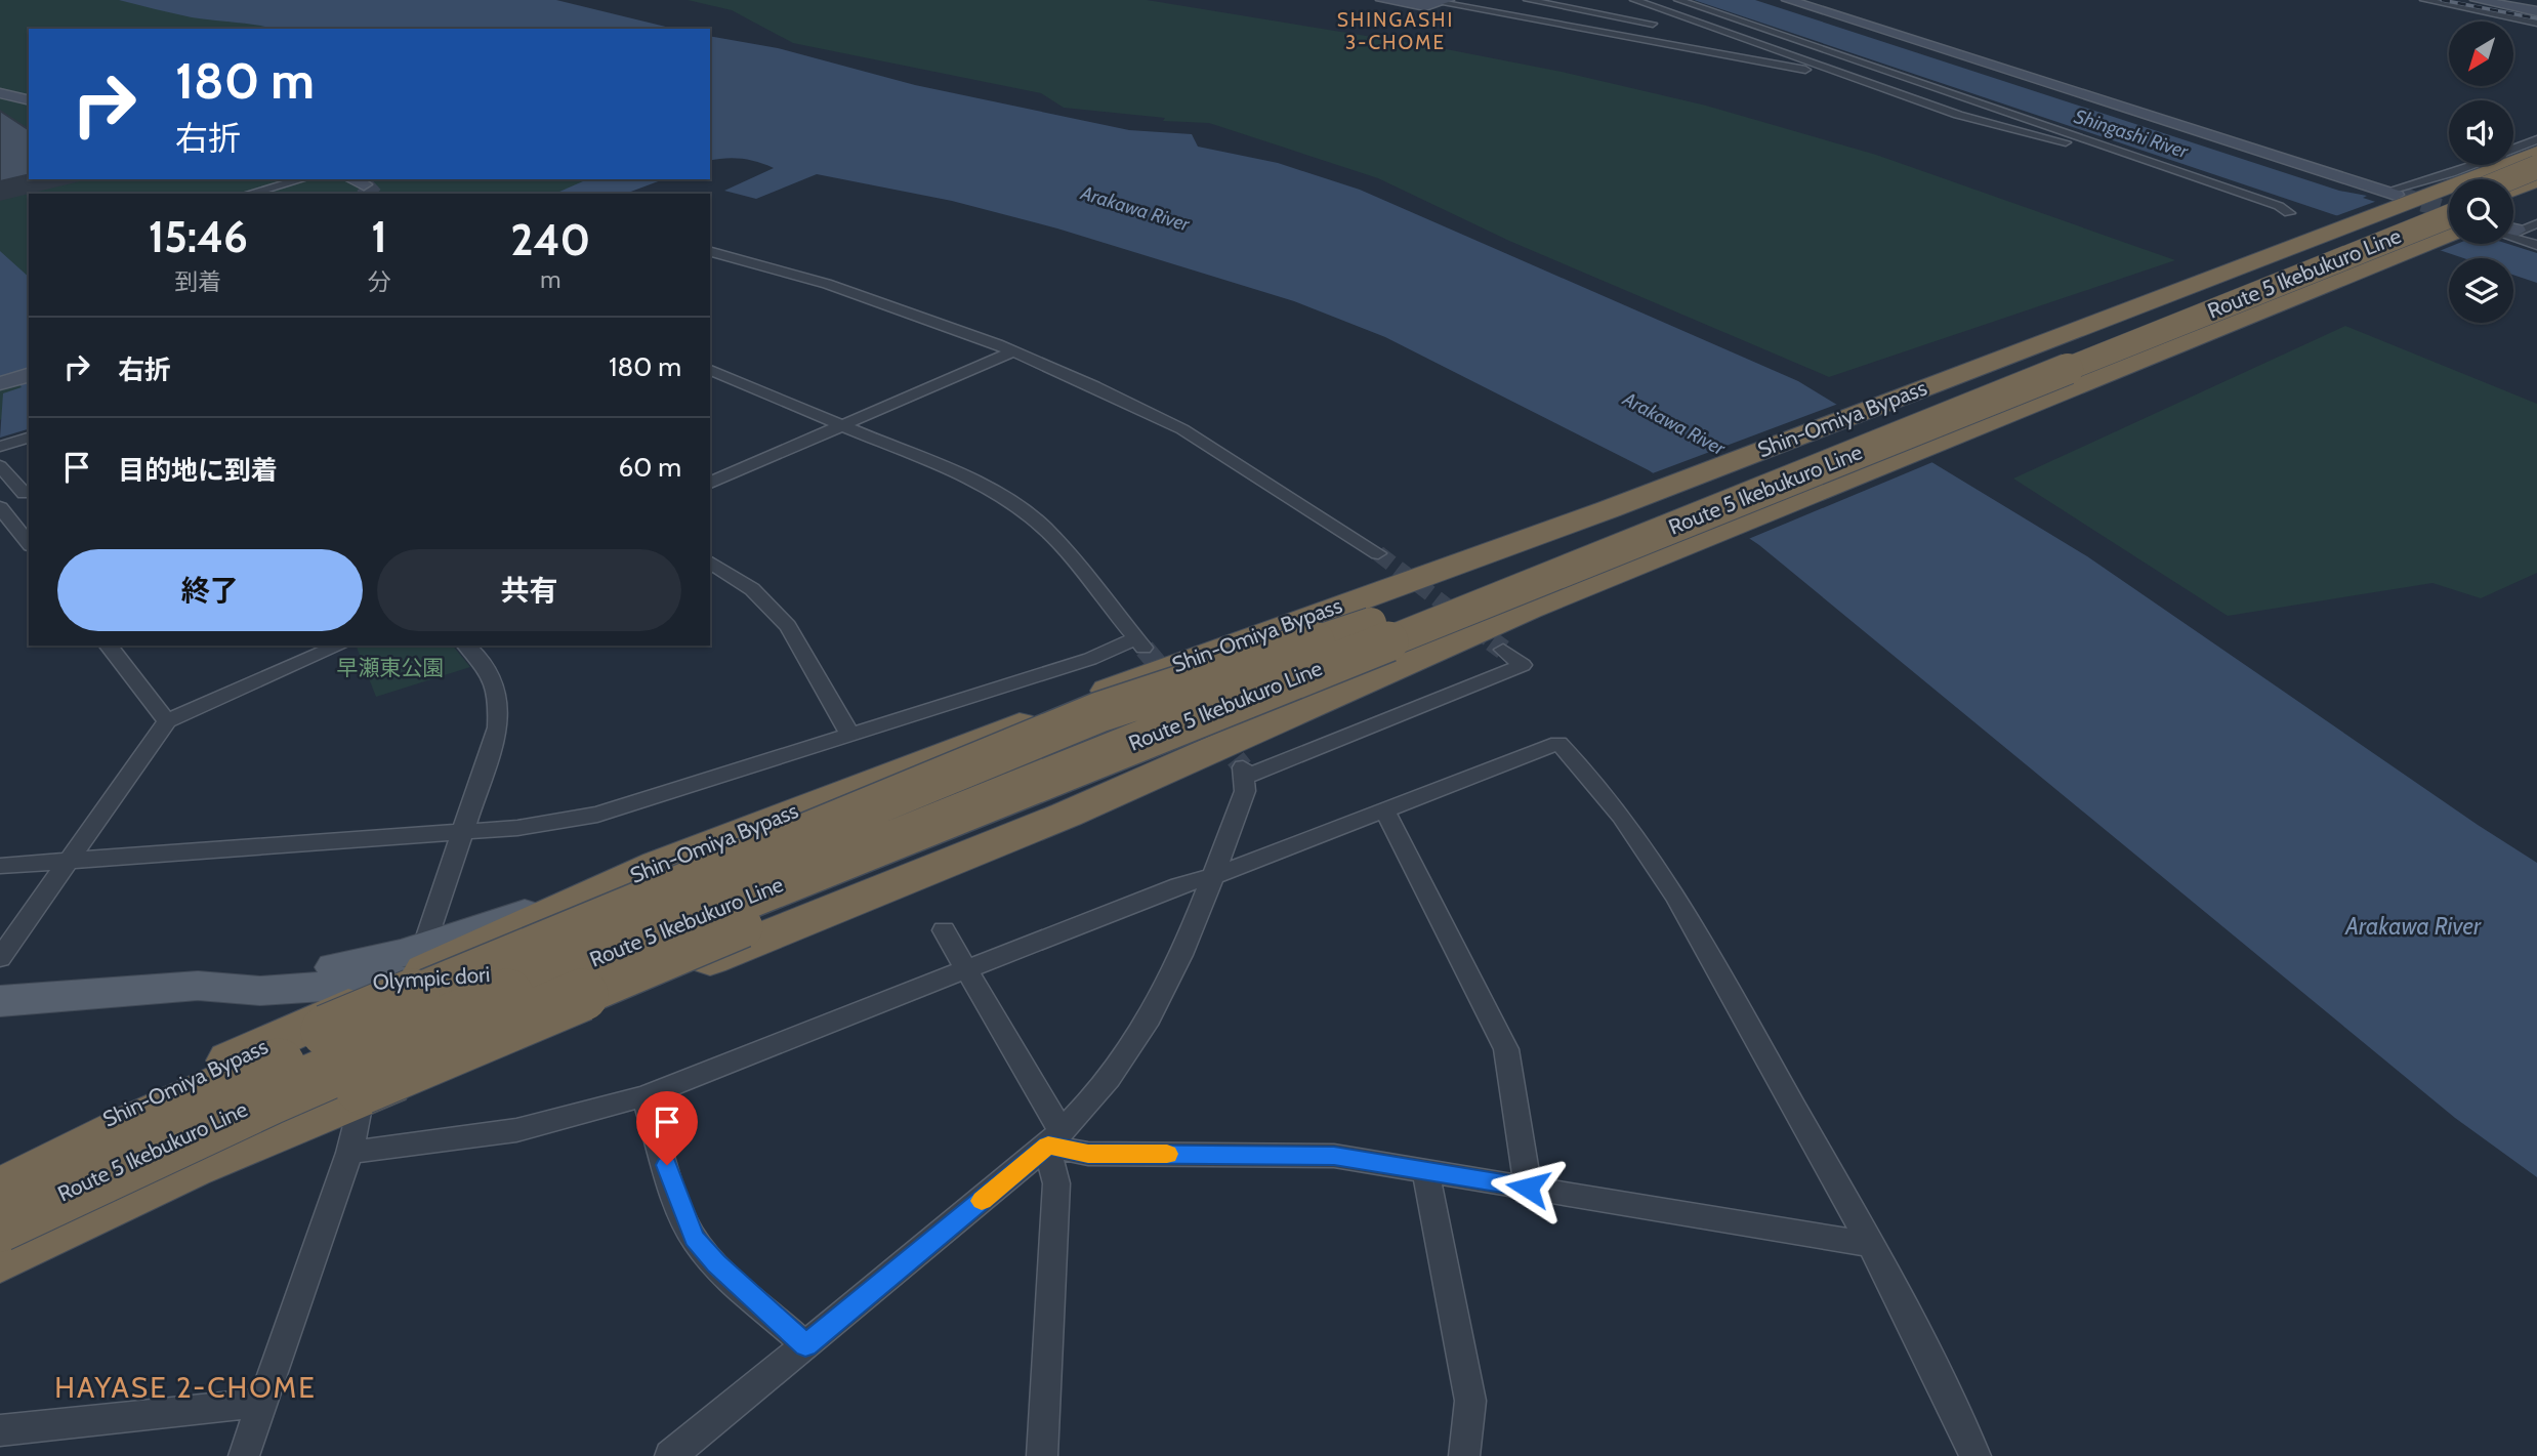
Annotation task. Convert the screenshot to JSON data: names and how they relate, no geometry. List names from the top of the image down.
{
  "streets": {
    "highway": ["Route 5 Ikebukuro Line", "Shin-Omiya Bypass"],
    "main road": ["Olympic dori"]
  },
  "crossings": [
    ["Shin-Omiya Bypass", "Olympic dori"]
  ],
  "districts": ["SHINGASHI 3-CHOME", "HAYASE 2-CHOME"],
  "water": ["Shingashi River", "Arakawa River"],
  "parks": ["早瀬東公園"],
  "north": "bottom left",
  "page": {
    "turn": ["180 m", "右折"],
    "eta": [
      "15:46",
      "到着",
      "1",
      "分",
      "240",
      "m"
    ],
    "list": [
      {
        "name": "右折",
        "value": "180 m"
      },
      {
        "name": "目的地に到着",
        "value": "60 m"
      }
    ],
    "buttons": ["終了", "共有"]
  }
}
